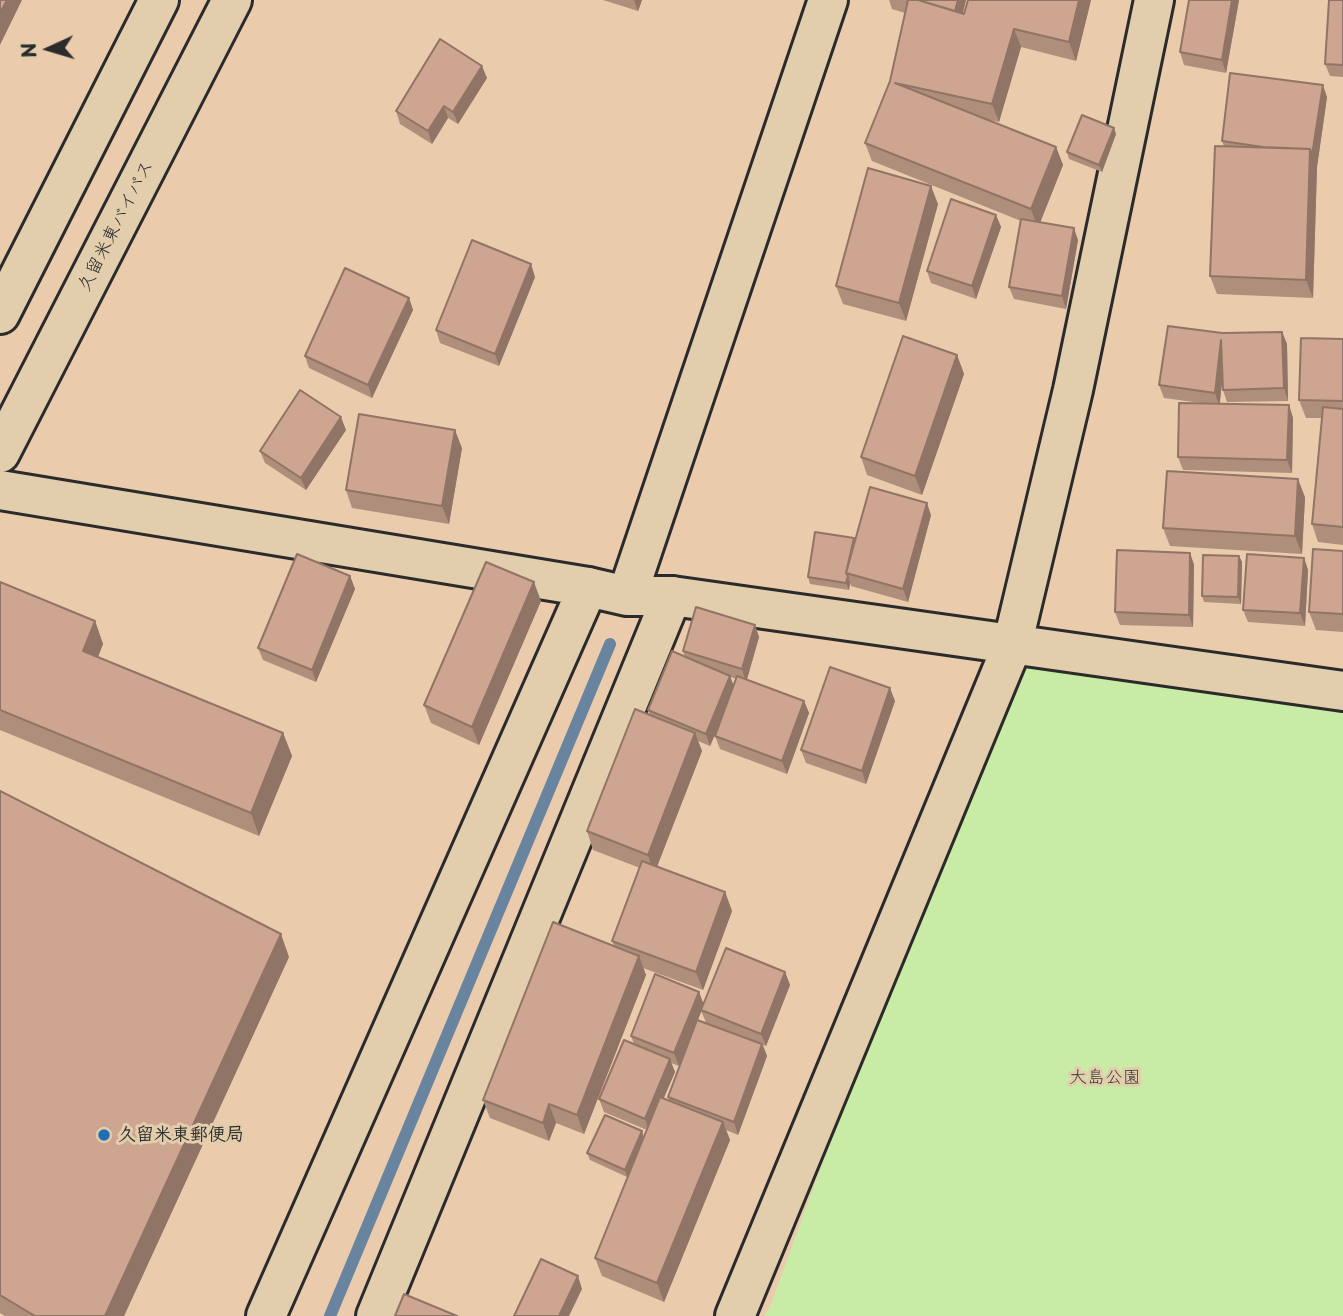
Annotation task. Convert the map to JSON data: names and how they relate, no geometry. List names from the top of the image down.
{
  "streets": {
    "main road": ["久留米東バイパス"]
  },
  "parks": ["大島公園"],
  "places": ["久留米東郵便局"],
  "north": "left"
}
